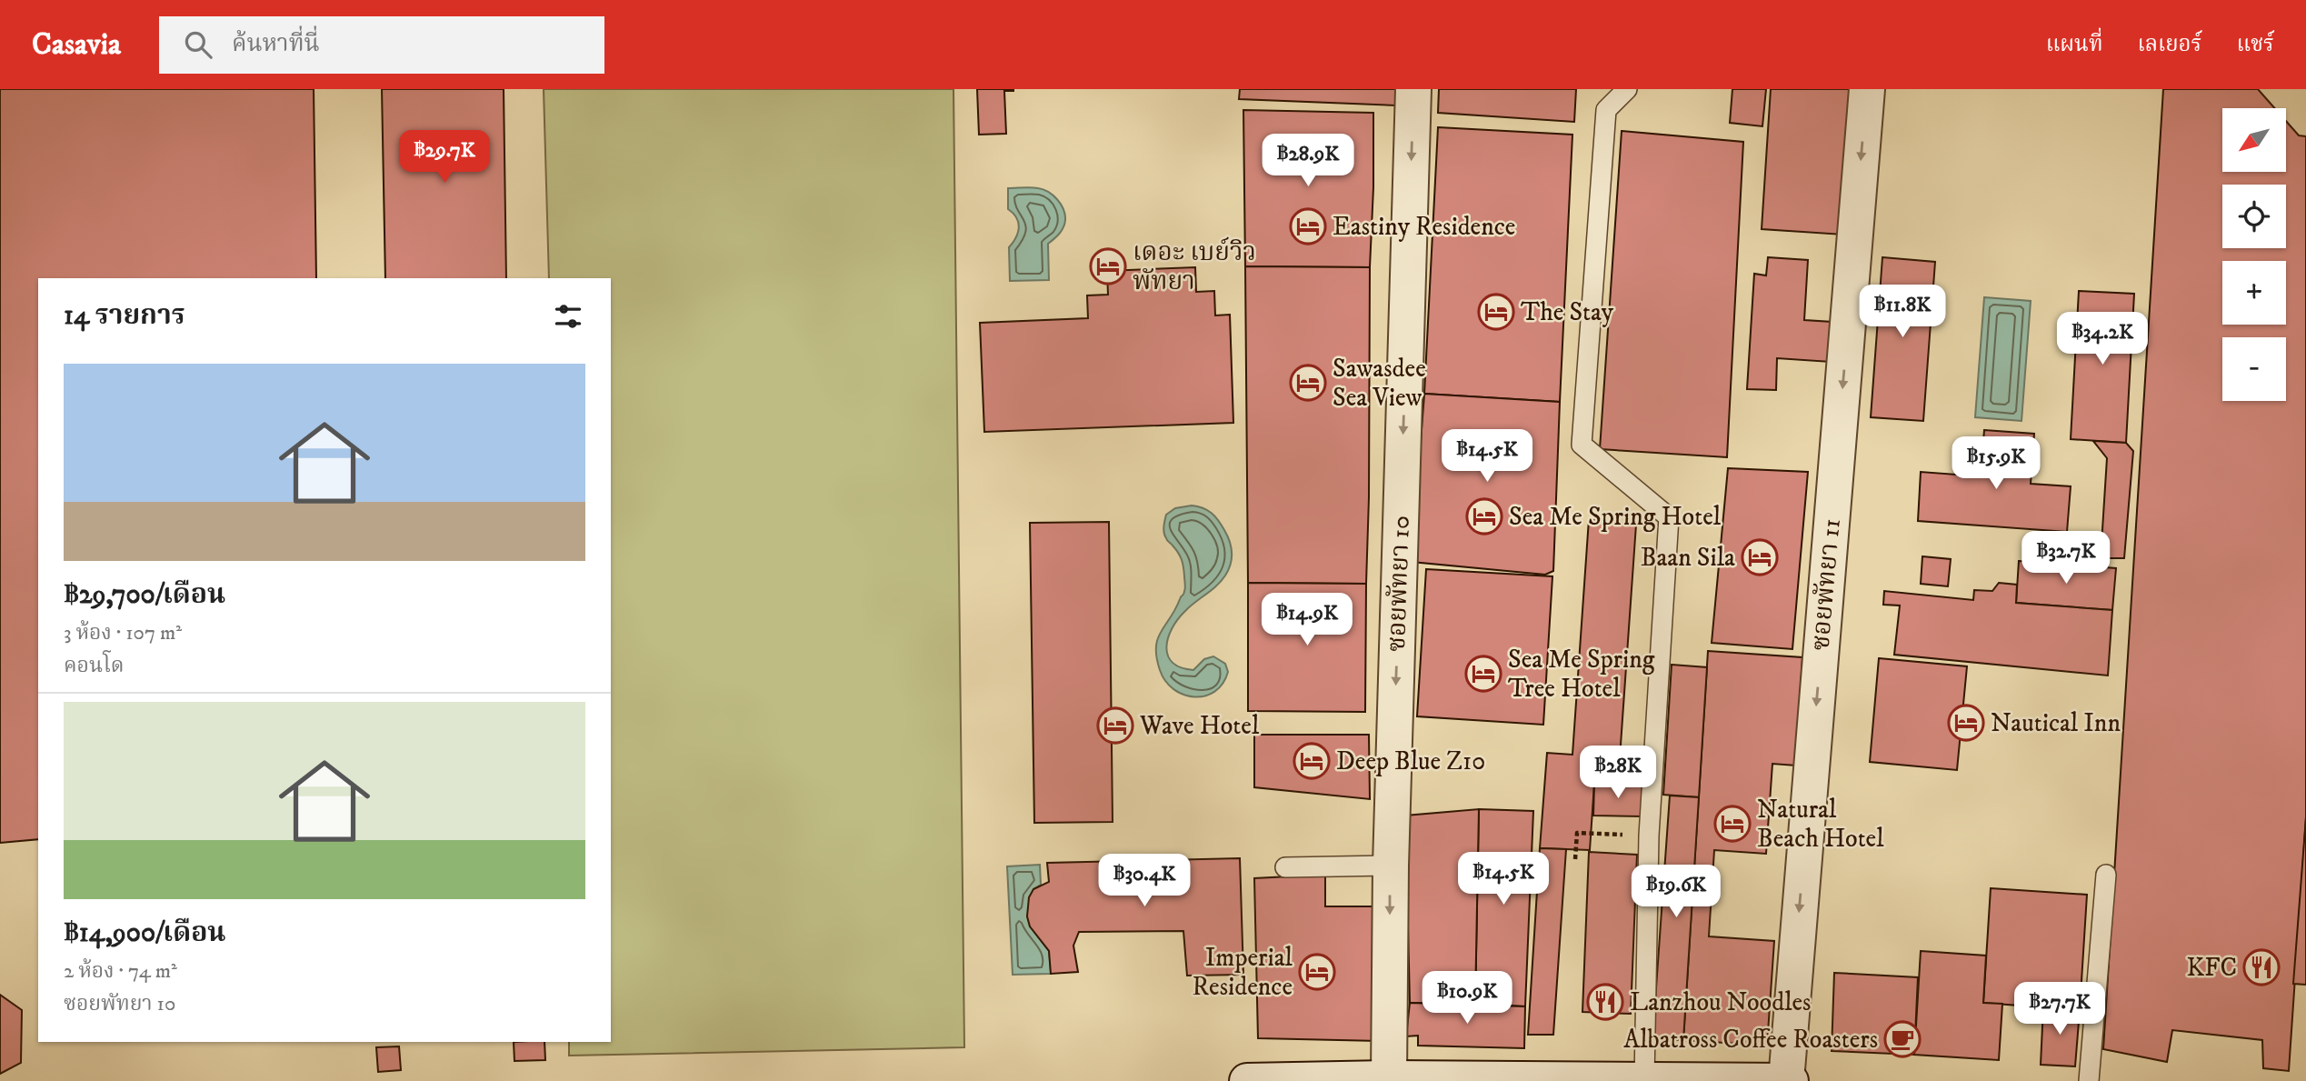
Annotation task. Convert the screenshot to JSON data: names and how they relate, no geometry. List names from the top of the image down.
{
  "streets": {
    "street": ["ซอยพัทยา 10", "ซอยพัทยา 11"]
  },
  "one_way": ["ซอยพัทยา 10", "ซอยพัทยา 11"],
  "places": {
    "hotel": [
      "Eastiny Residence",
      "เดอะ เบย์วิว พัทยา",
      "The Stay",
      "Sawasdee Sea View",
      "Sea Me Spring Hotel",
      "Baan Sila",
      "Sea Me Spring Tree Hotel",
      "Nautical Inn",
      "Wave Hotel",
      "Deep Blue Z10",
      "Natural Beach Hotel",
      "Imperial Residence"
    ],
    "restaurant": ["KFC", "Lanzhou Noodles"],
    "cafe": ["Albatross Coffee Roasters"]
  },
  "north": "bottom left",
  "page": {
    "header": "Casavia",
    "search": "ค้นหาที่นี่",
    "nav": ["แผนที่", "เลเยอร์", "แชร์"],
    "map_buttons": ["+", "−"],
    "price": [
      "฿29.7K",
      "฿28.9K",
      "฿11.8K",
      "฿34.2K",
      "฿14.5K",
      "฿15.9K",
      "฿32.7K",
      "฿14.9K",
      "฿28K",
      "฿14.5K",
      "฿30.4K",
      "฿19.6K",
      "฿10.9K",
      "฿27.7K"
    ],
    "heading": "14 รายการ",
    "list": [
      {
        "name": "฿29,700/เดือน",
        "note": "3 ห้อง · 107 m² · คอนโด"
      },
      {
        "name": "฿14,900/เดือน",
        "note": "2 ห้อง · 74 m² · ซอยพัทยา 10"
      }
    ]
  }
}
